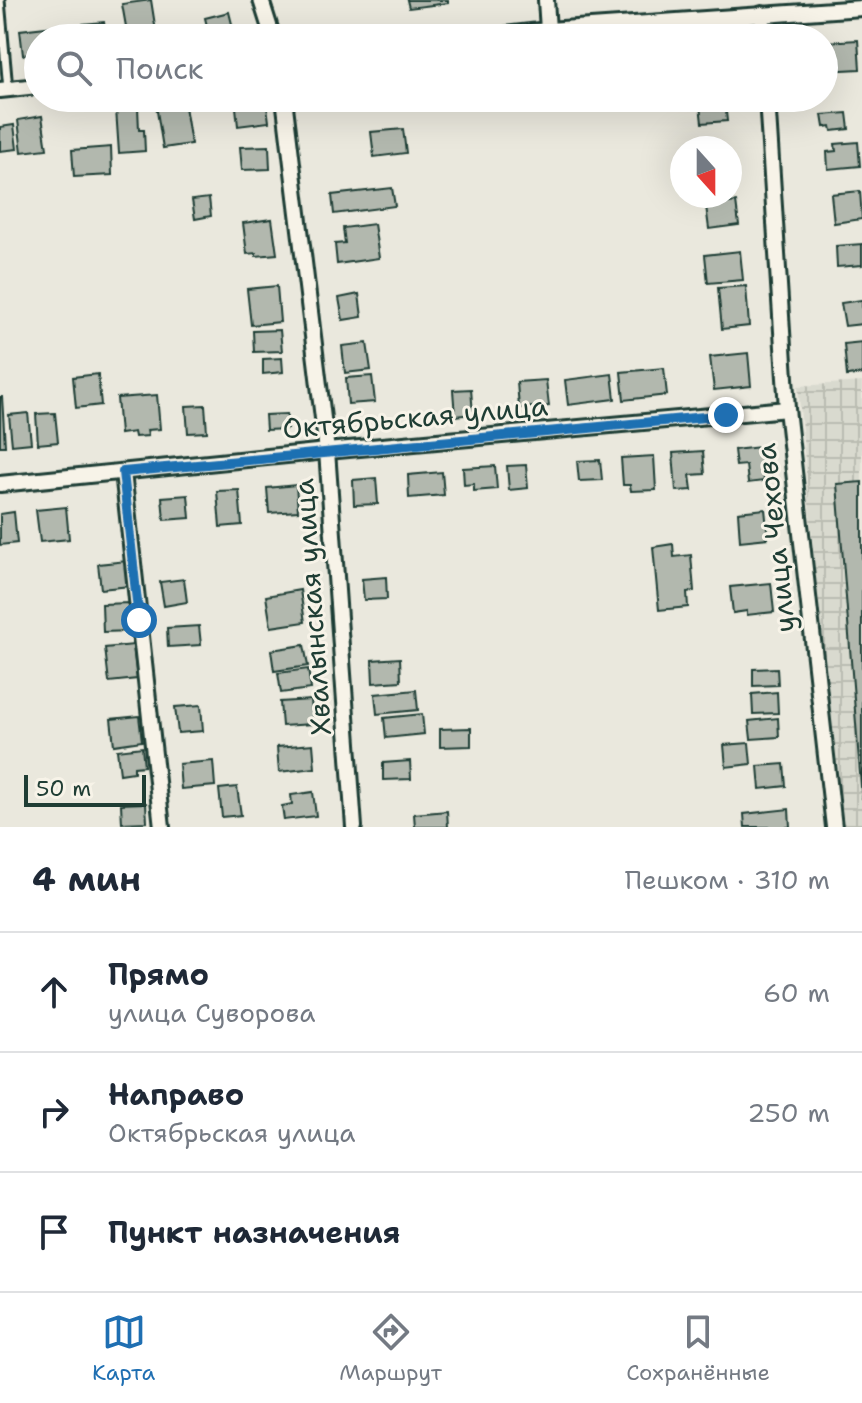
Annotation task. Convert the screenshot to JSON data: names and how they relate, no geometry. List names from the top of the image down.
{
  "streets": {
    "street": ["Октябрьская улица", "улица Чехова", "Хвалынская улица"]
  },
  "crossings": [
    ["Октябрьская улица", "улица Чехова"],
    ["Октябрьская улица", "Хвалынская улица"]
  ],
  "scale_bar": "50 m",
  "north": "bottom",
  "page": {
    "search": "Поиск",
    "scale": "50 m",
    "heading": ["4 мин", "Пешком · 310 m"],
    "list": [
      ["Прямо", "улица Суворова", "60 m"],
      ["Направо", "Октябрьская улица", "250 m"],
      "Пункт назначения"
    ],
    "nav": ["Карта", "Маршрут", "Сохранённые"]
  }
}
